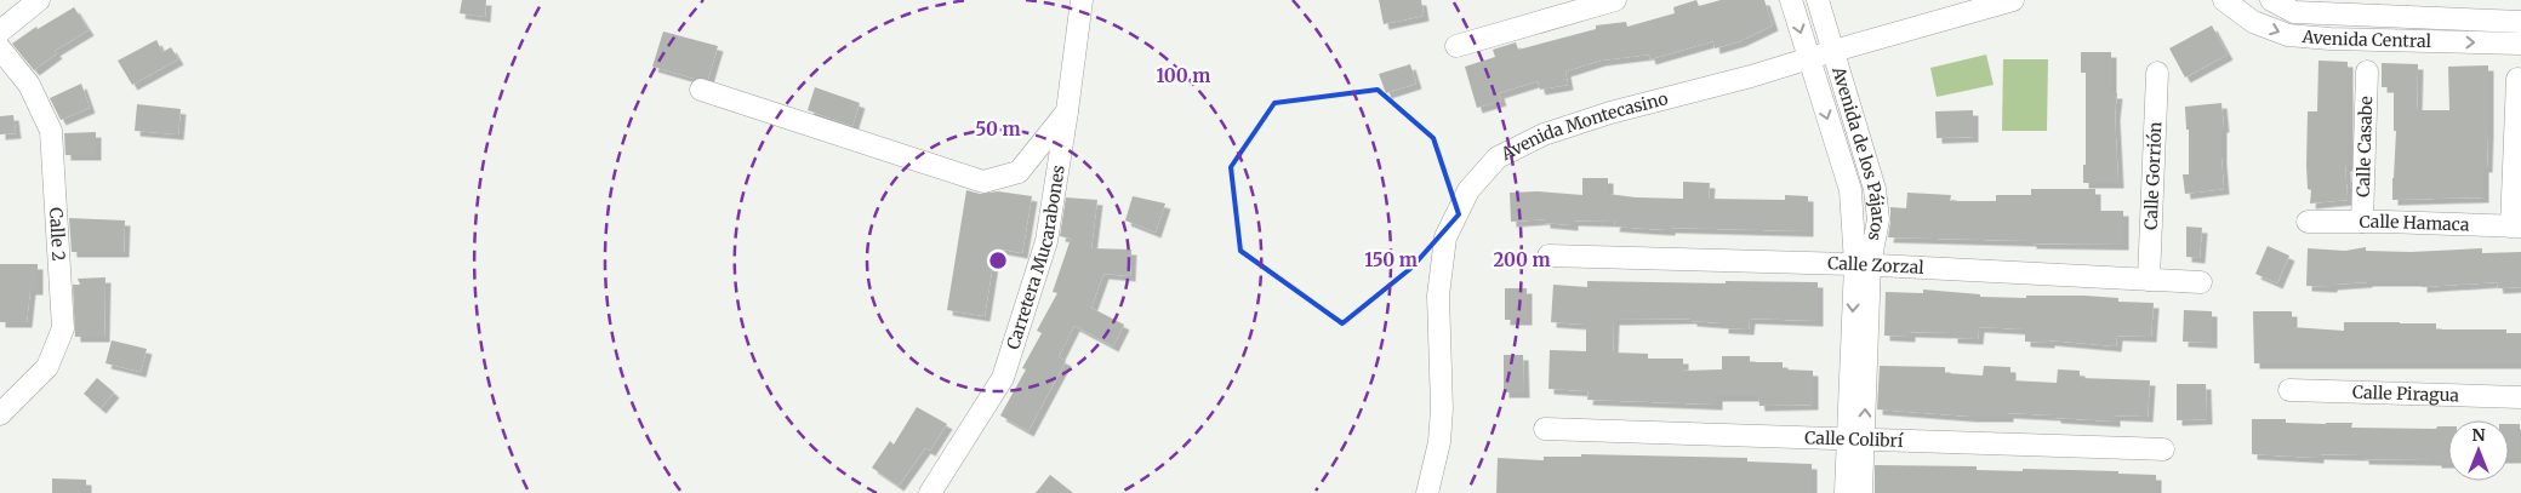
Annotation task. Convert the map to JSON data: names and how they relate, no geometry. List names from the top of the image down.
{
  "streets": {
    "street": [
      "Avenida Central",
      "Avenida Montecasino",
      "Calle Casabe",
      "Avenida de los Pájaros",
      "Calle Gorrión",
      "Calle Hamaca",
      "Calle 2",
      "Carretera Mucarabones",
      "Calle Zorzal",
      "Calle Piragua",
      "Calle Colibrí"
    ]
  },
  "crossings": [
    ["Avenida Montecasino", "Avenida de los Pájaros"],
    ["Calle Casabe", "Calle Hamaca"],
    ["Avenida de los Pájaros", "Calle Zorzal"],
    ["Avenida de los Pájaros", "Calle Colibrí"],
    ["Calle Gorrión", "Calle Zorzal"]
  ],
  "north": "top",
  "rings": [
    "100 m",
    "50 m",
    "150 m",
    "200 m"
  ]
}
